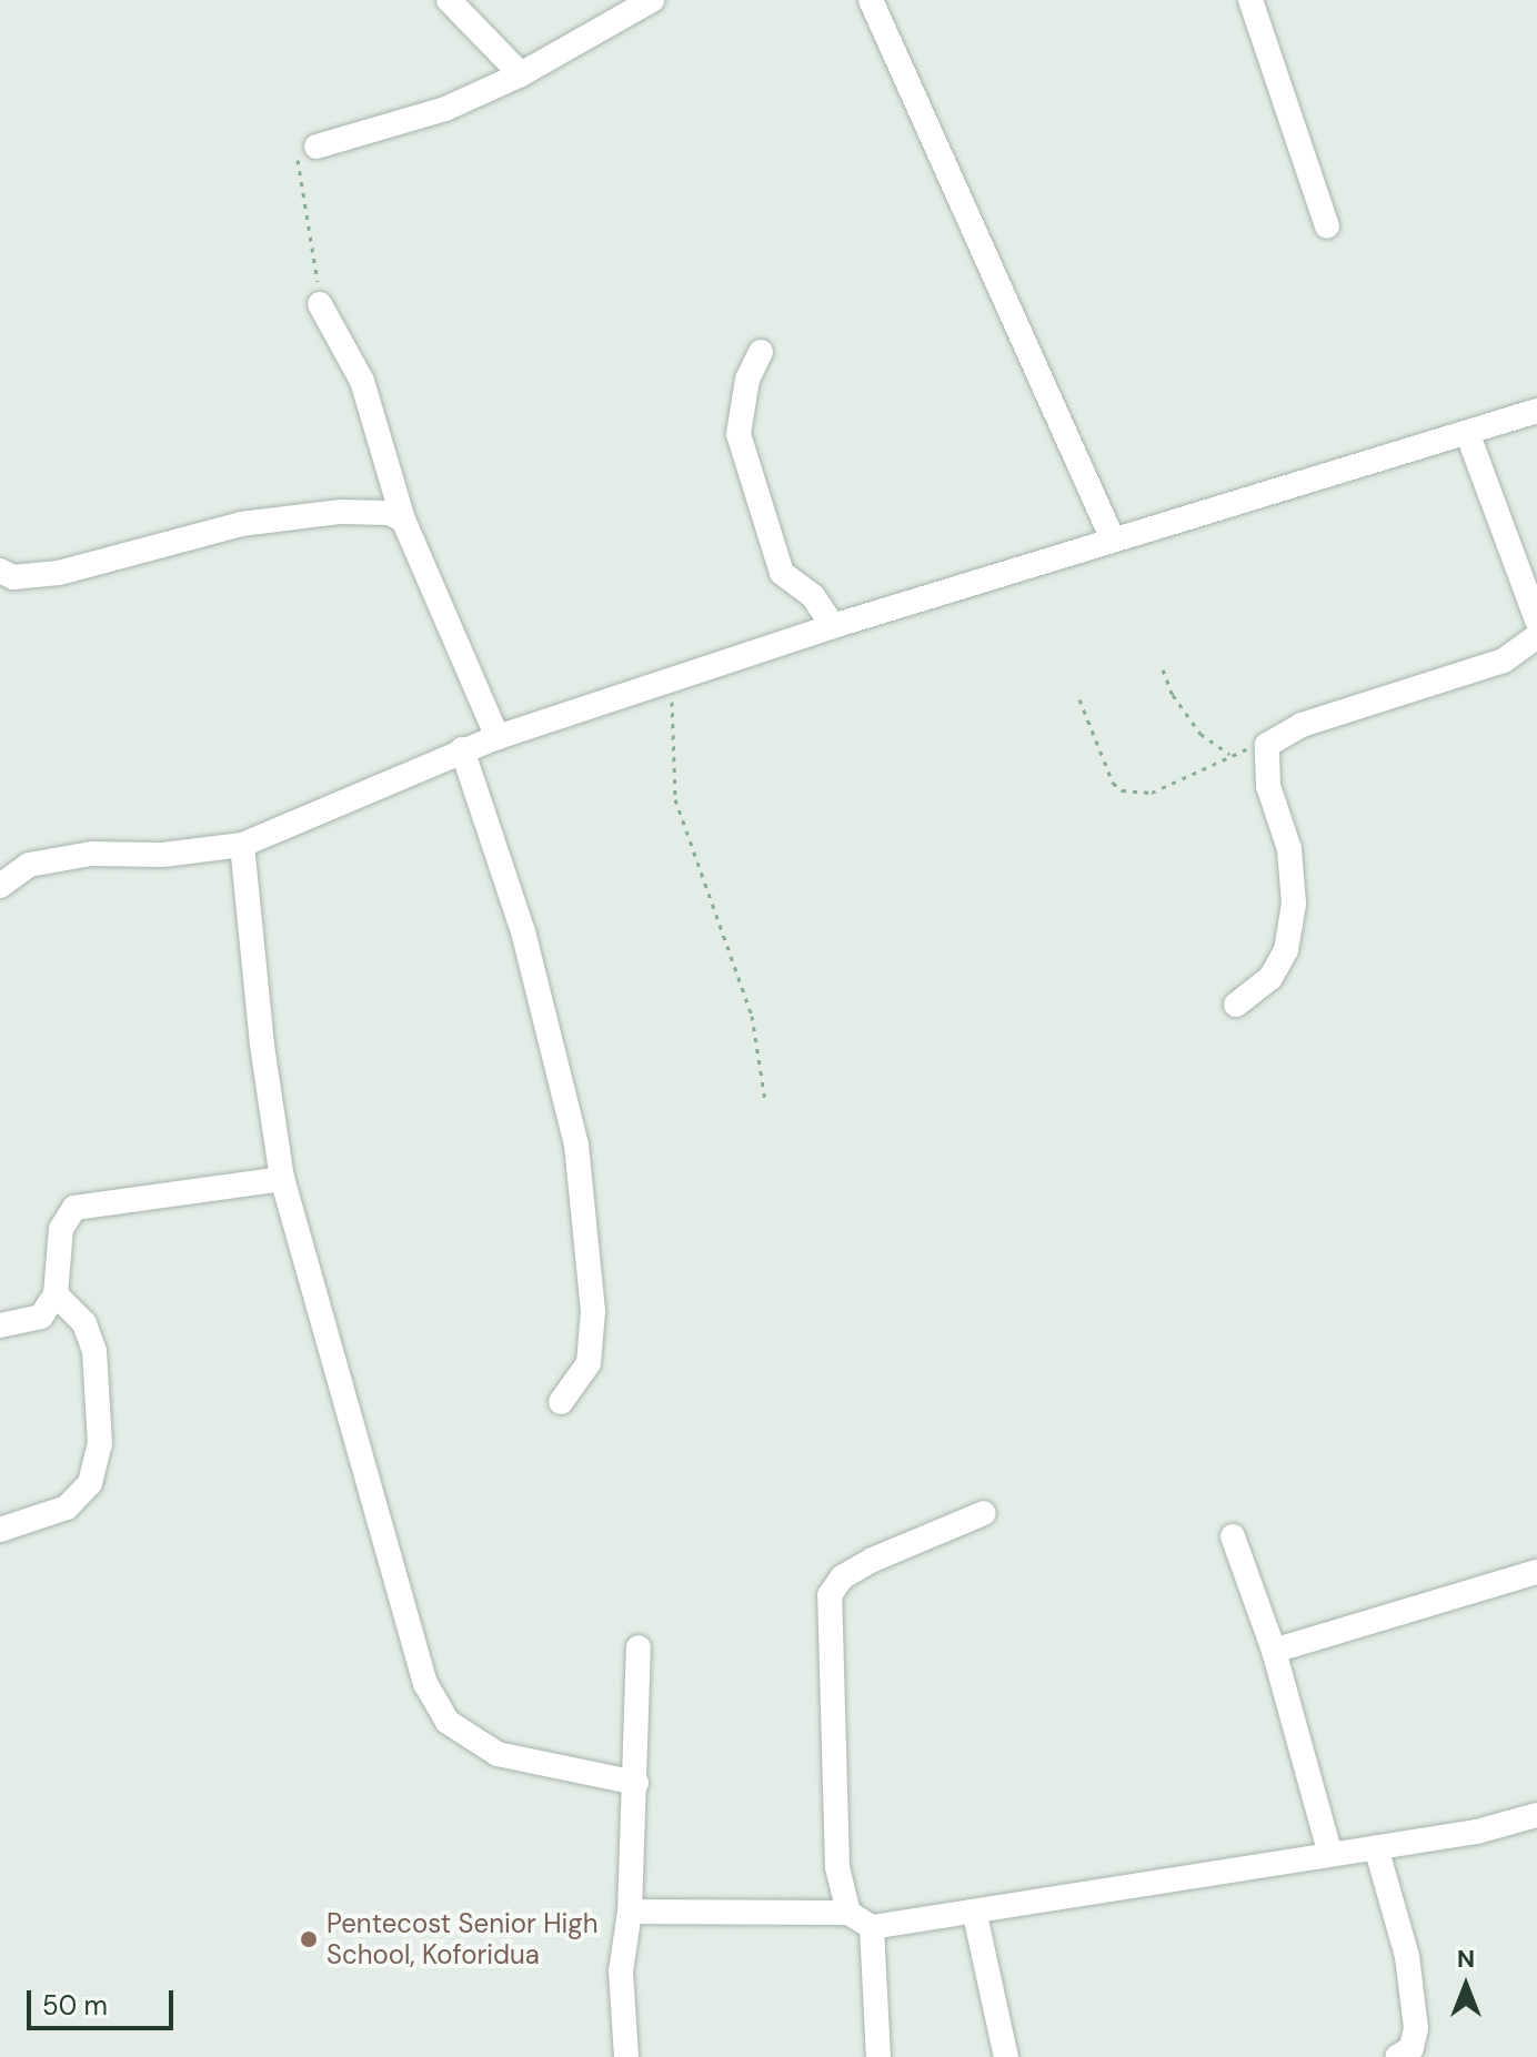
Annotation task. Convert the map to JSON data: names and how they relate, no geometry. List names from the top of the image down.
{
  "places": ["Pentecost Senior High School, Koforidua"],
  "scale_bar": "50 m",
  "north": "top"
}
